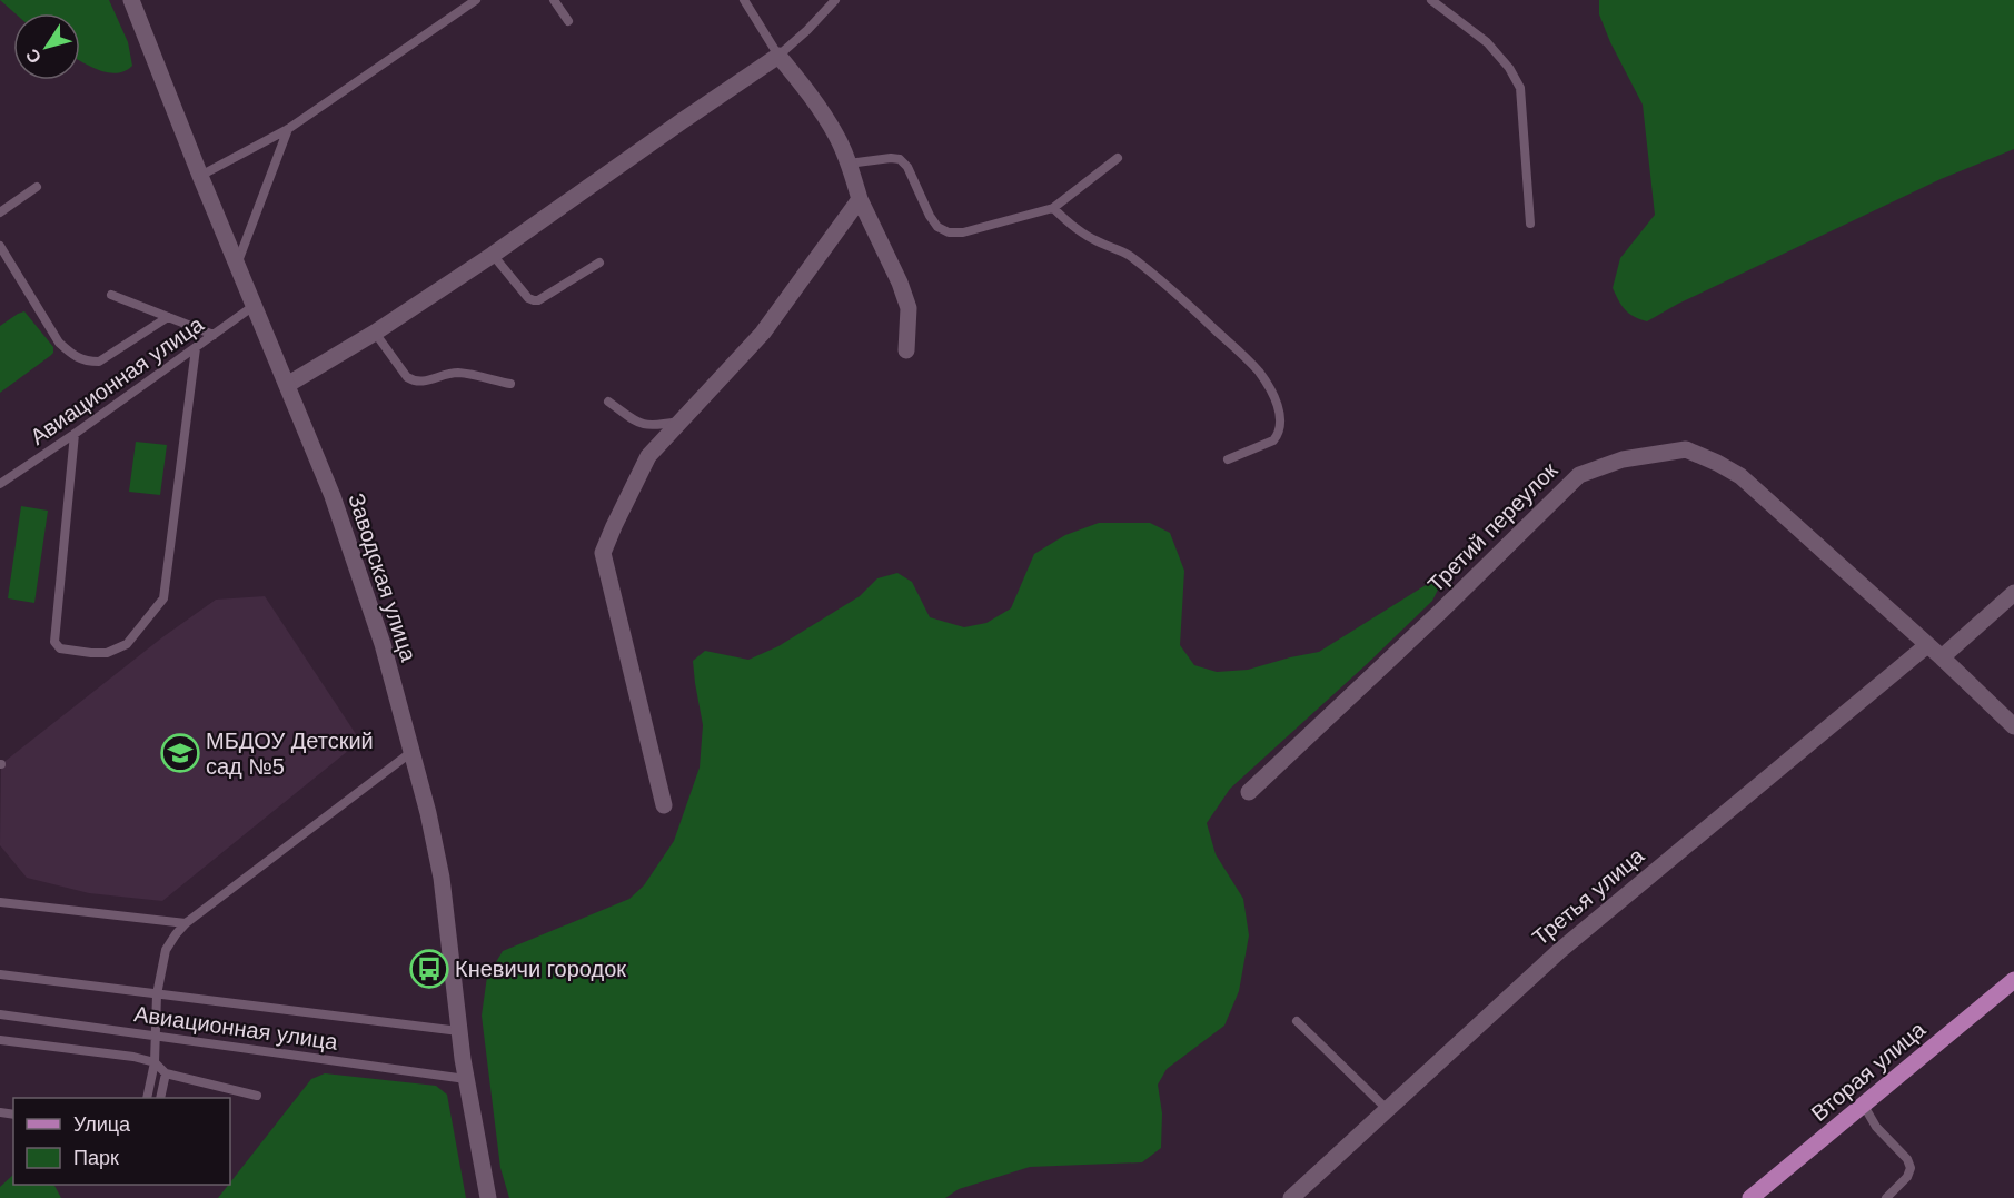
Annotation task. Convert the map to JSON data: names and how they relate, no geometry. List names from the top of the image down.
{
  "streets": {
    "main road": ["Вторая улица"],
    "street": ["Третий переулок", "Заводская улица", "Третья улица"],
    "lane": ["Авиационная улица"]
  },
  "crossings": [
    ["Авиационная улица", "Заводская улица"],
    ["Третий переулок", "Третья улица"]
  ],
  "places": {
    "school or university": ["МБДОУ Детский сад №5"],
    "bus stop": ["Кневичи городок"]
  },
  "legend": ["Улица", "Парк"],
  "north": "bottom left"
}
